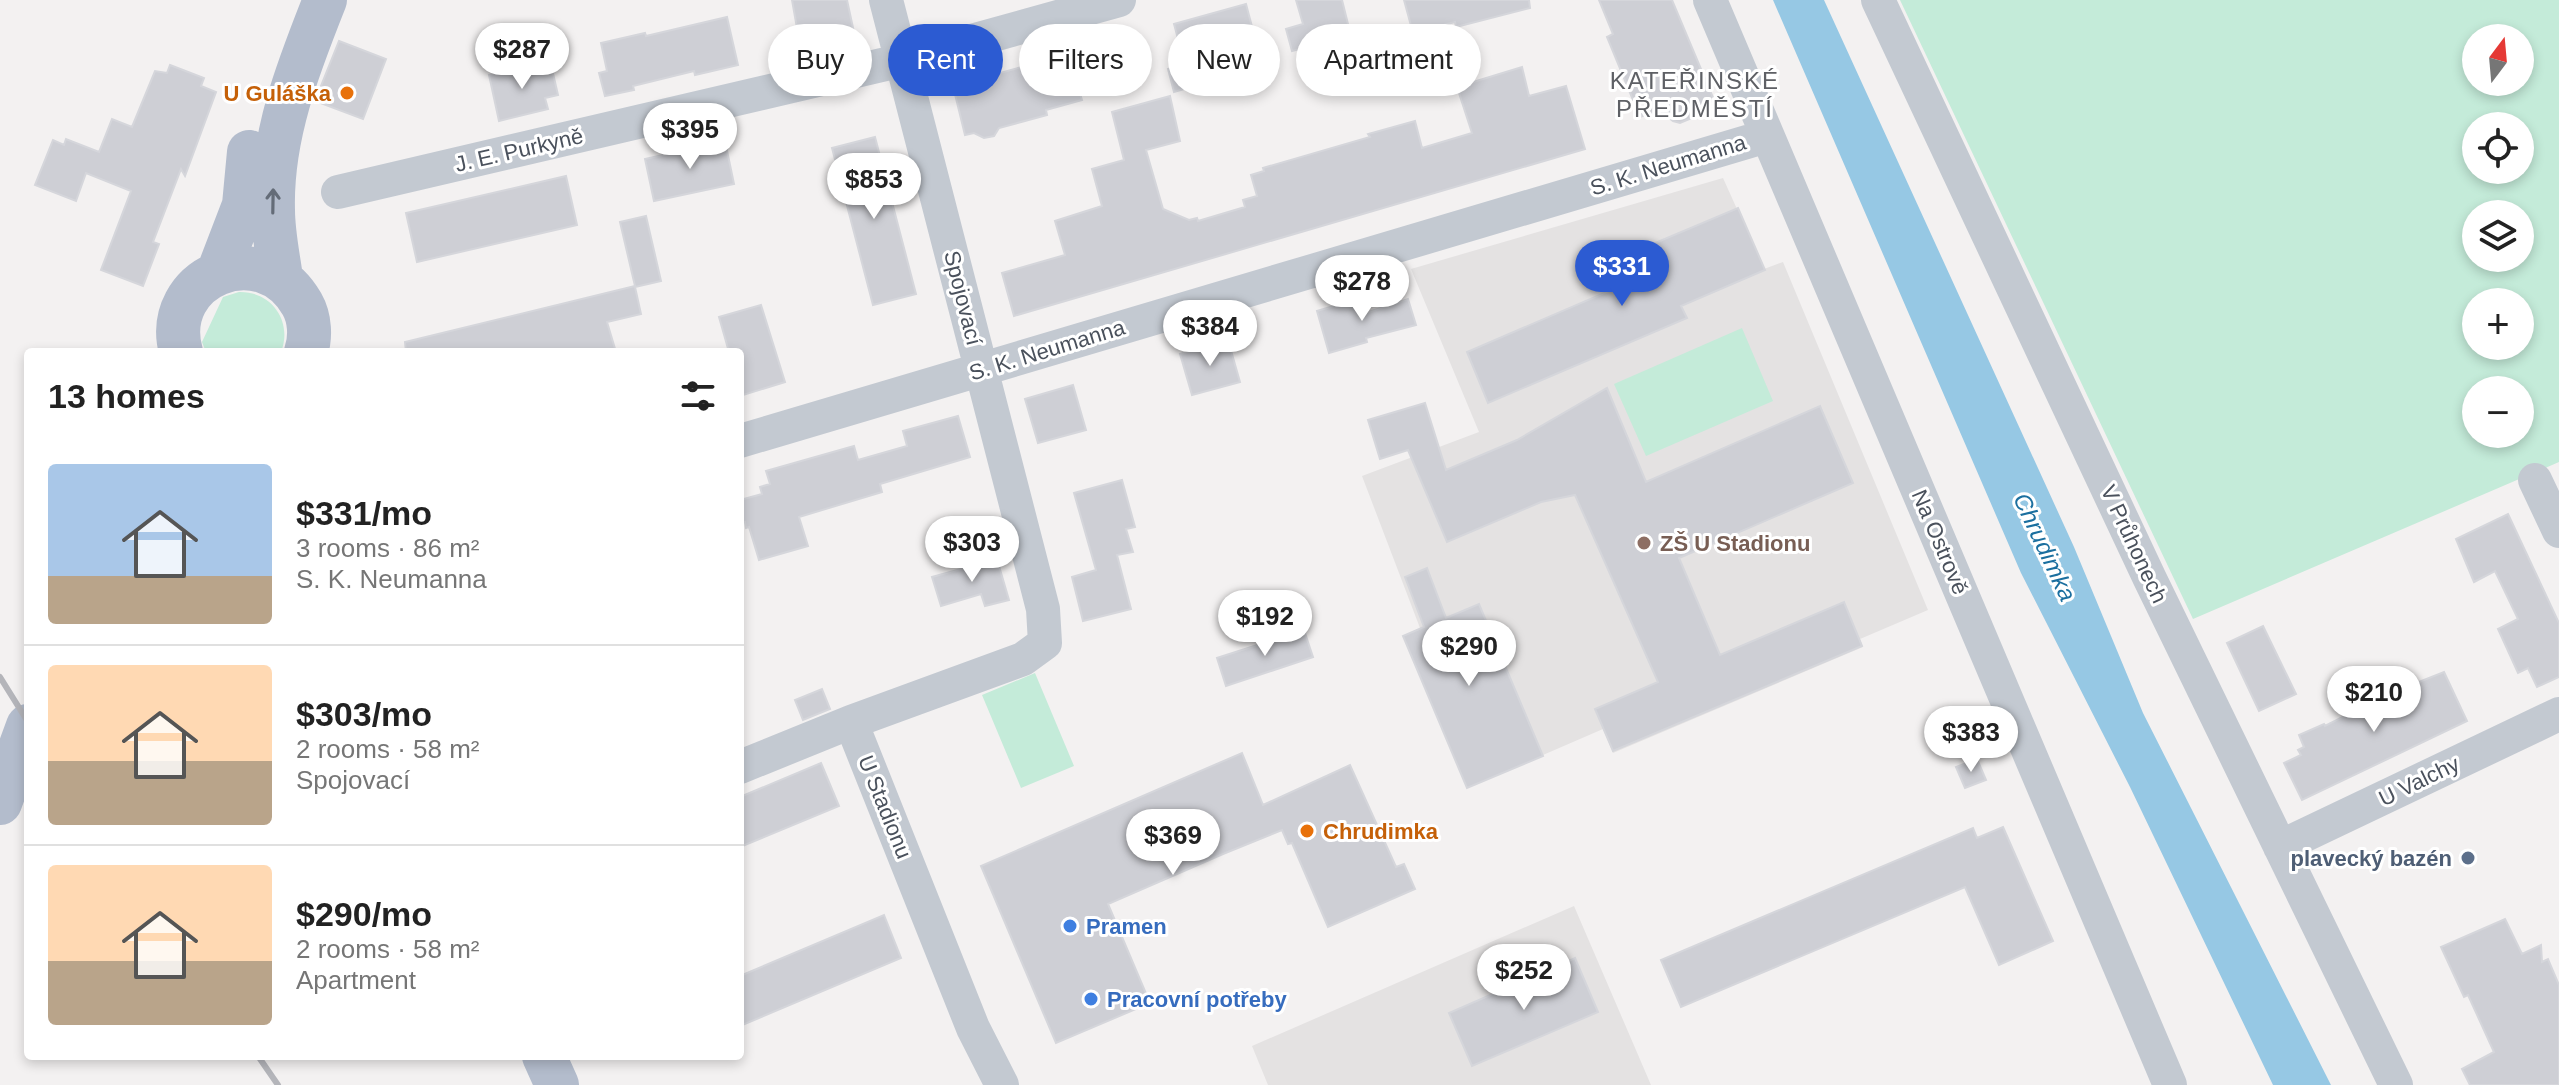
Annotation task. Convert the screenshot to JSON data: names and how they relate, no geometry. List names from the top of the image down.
{
  "streets": {
    "street": [
      "J. E. Purkyně",
      "S. K. Neumanna",
      "Spojovací",
      "Na Ostrově",
      "V Průhonech",
      "U Valchy",
      "U Stadionu"
    ]
  },
  "crossings": [
    ["S. K. Neumanna", "Spojovací"],
    ["S. K. Neumanna", "Na Ostrově"],
    ["Spojovací", "U Stadionu"],
    ["V Průhonech", "U Valchy"]
  ],
  "districts": ["KATEŘINSKÉ PŘEDMĚSTÍ"],
  "water": ["Chrudimka"],
  "places": [
    "U Guláška",
    "ZŠ U Stadionu",
    "Chrudimka",
    "plavecký bazén",
    "Pramen",
    "Pracovní potřeby"
  ],
  "north": "top",
  "page": {
    "price": [
      "$287",
      "$395",
      "$853",
      "$331",
      "$278",
      "$384",
      "$303",
      "$192",
      "$290",
      "$210",
      "$383",
      "$369",
      "$252"
    ],
    "map_buttons": ["+", "−"],
    "chip": [
      "Buy",
      "Rent",
      "Filters",
      "New",
      "Apartment"
    ],
    "heading": "13 homes",
    "list": [
      {
        "name": "$331/mo",
        "note": "3 rooms · 86 m² · S. K. Neumanna"
      },
      {
        "name": "$303/mo",
        "note": "2 rooms · 58 m² · Spojovací"
      },
      {
        "name": "$290/mo",
        "note": "2 rooms · 58 m² · Apartment"
      }
    ]
  }
}
